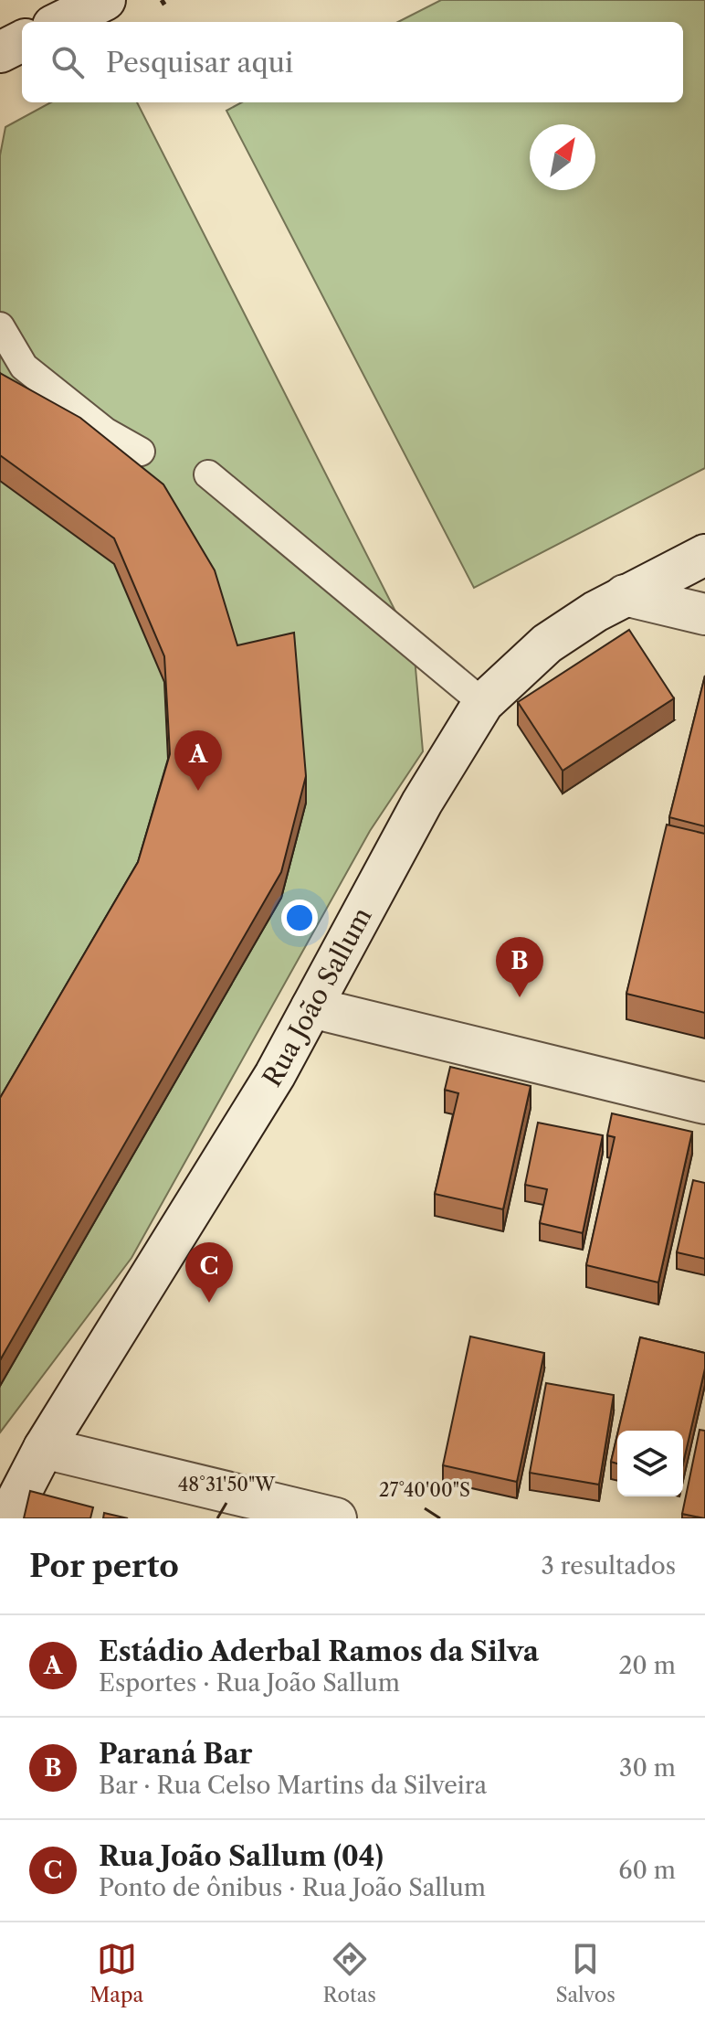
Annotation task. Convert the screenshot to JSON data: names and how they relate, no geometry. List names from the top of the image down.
{
  "streets": {
    "street": ["Rua João Sallum"]
  },
  "north": "top right",
  "page": {
    "search": "Pesquisar aqui",
    "pins": ["A", "B", "C"],
    "heading": ["Por perto", "3 resultados"],
    "list": [
      {
        "mark": "A",
        "name": "Estádio Aderbal Ramos da Silva",
        "note": "Esportes · Rua João Sallum",
        "value": "20 m"
      },
      {
        "mark": "B",
        "name": "Paraná Bar",
        "note": "Bar · Rua Celso Martins da Silveira",
        "value": "30 m"
      },
      {
        "mark": "C",
        "name": "Rua João Sallum (04)",
        "note": "Ponto de ônibus · Rua João Sallum",
        "value": "60 m"
      }
    ],
    "nav": ["Mapa", "Rotas", "Salvos"]
  },
  "coordinates": ["48°31'50\"W", "27°40'00\"S"]
}
